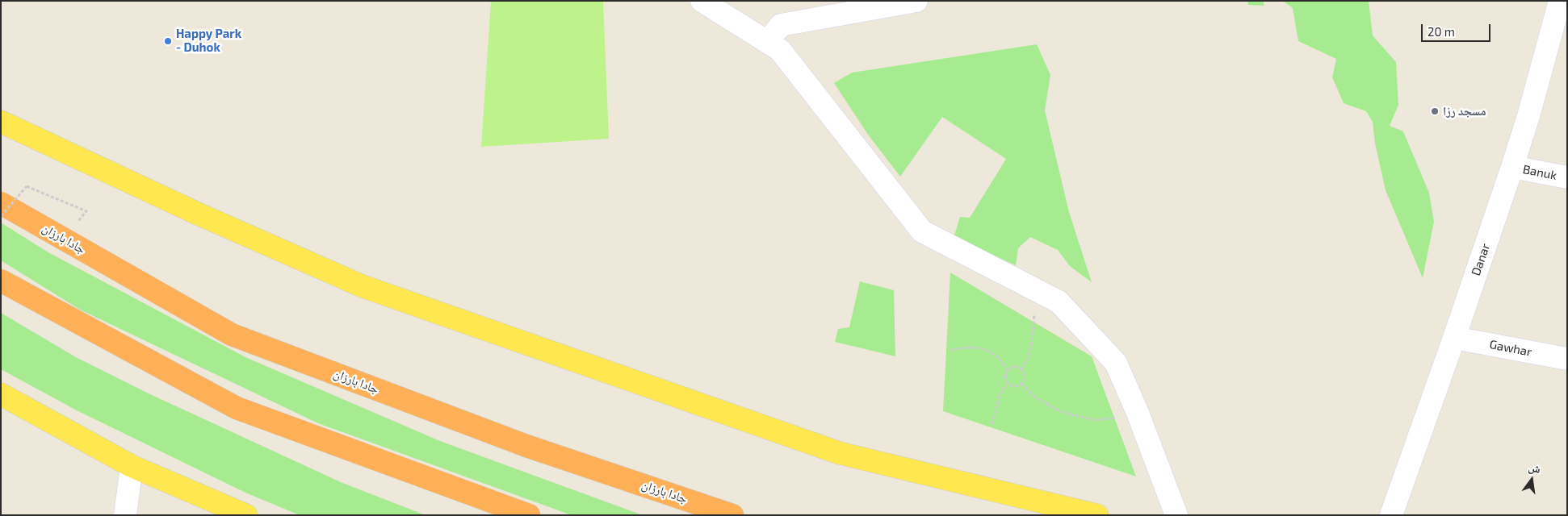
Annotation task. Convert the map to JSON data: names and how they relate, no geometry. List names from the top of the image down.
{
  "streets": {
    "highway": ["جادا بارزان"],
    "street": ["Banuk", "Danar", "Gawhar"]
  },
  "crossings": [
    ["Banuk", "Danar"],
    ["Danar", "Gawhar"]
  ],
  "places": ["Happy Park - Duhok", "مسجد رزا"],
  "scale_bar": "20 m",
  "north": "top"
}
